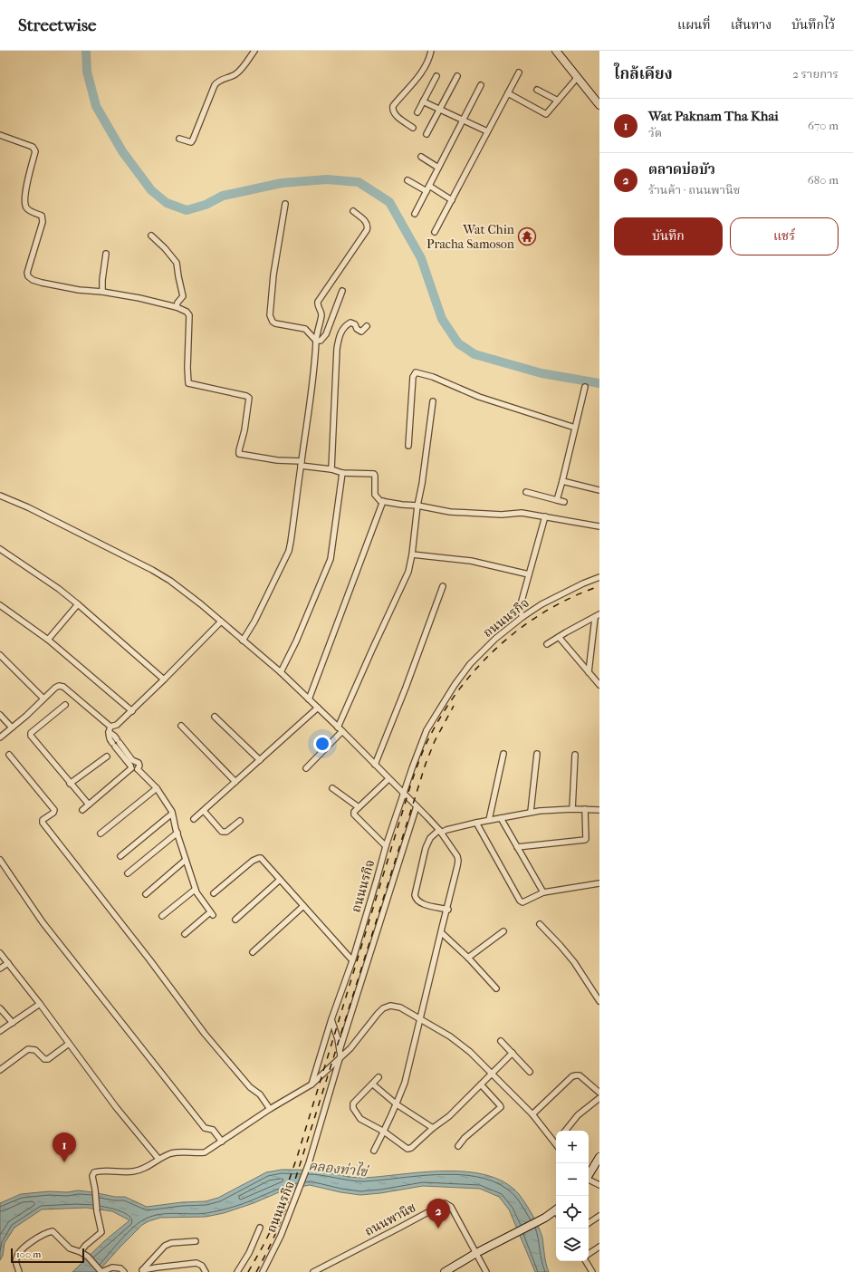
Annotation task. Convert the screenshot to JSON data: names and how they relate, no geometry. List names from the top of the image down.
{
  "streets": {
    "street": ["ถนนนรกิจ", "ถนนพานิช"]
  },
  "water": ["คลองท่าไข่"],
  "places": {
    "temple": ["Wat Chin Pracha Samoson"]
  },
  "scale_bar": "100 m",
  "page": {
    "header": "Streetwise",
    "nav": ["แผนที่", "เส้นทาง", "บันทึกไว้"],
    "heading": ["ใกล้เคียง", "2 รายการ"],
    "list": [
      {
        "mark": "1",
        "name": "Wat Paknam Tha Khai",
        "note": "วัด",
        "value": "670 m"
      },
      {
        "mark": "2",
        "name": "ตลาดบ่อบัว",
        "note": "ร้านค้า · ถนนพานิช",
        "value": "680 m"
      }
    ],
    "buttons": ["บันทึก", "แชร์"],
    "map_buttons": ["+", "−"],
    "pins": ["1", "2"],
    "scale": "100 m"
  }
}
